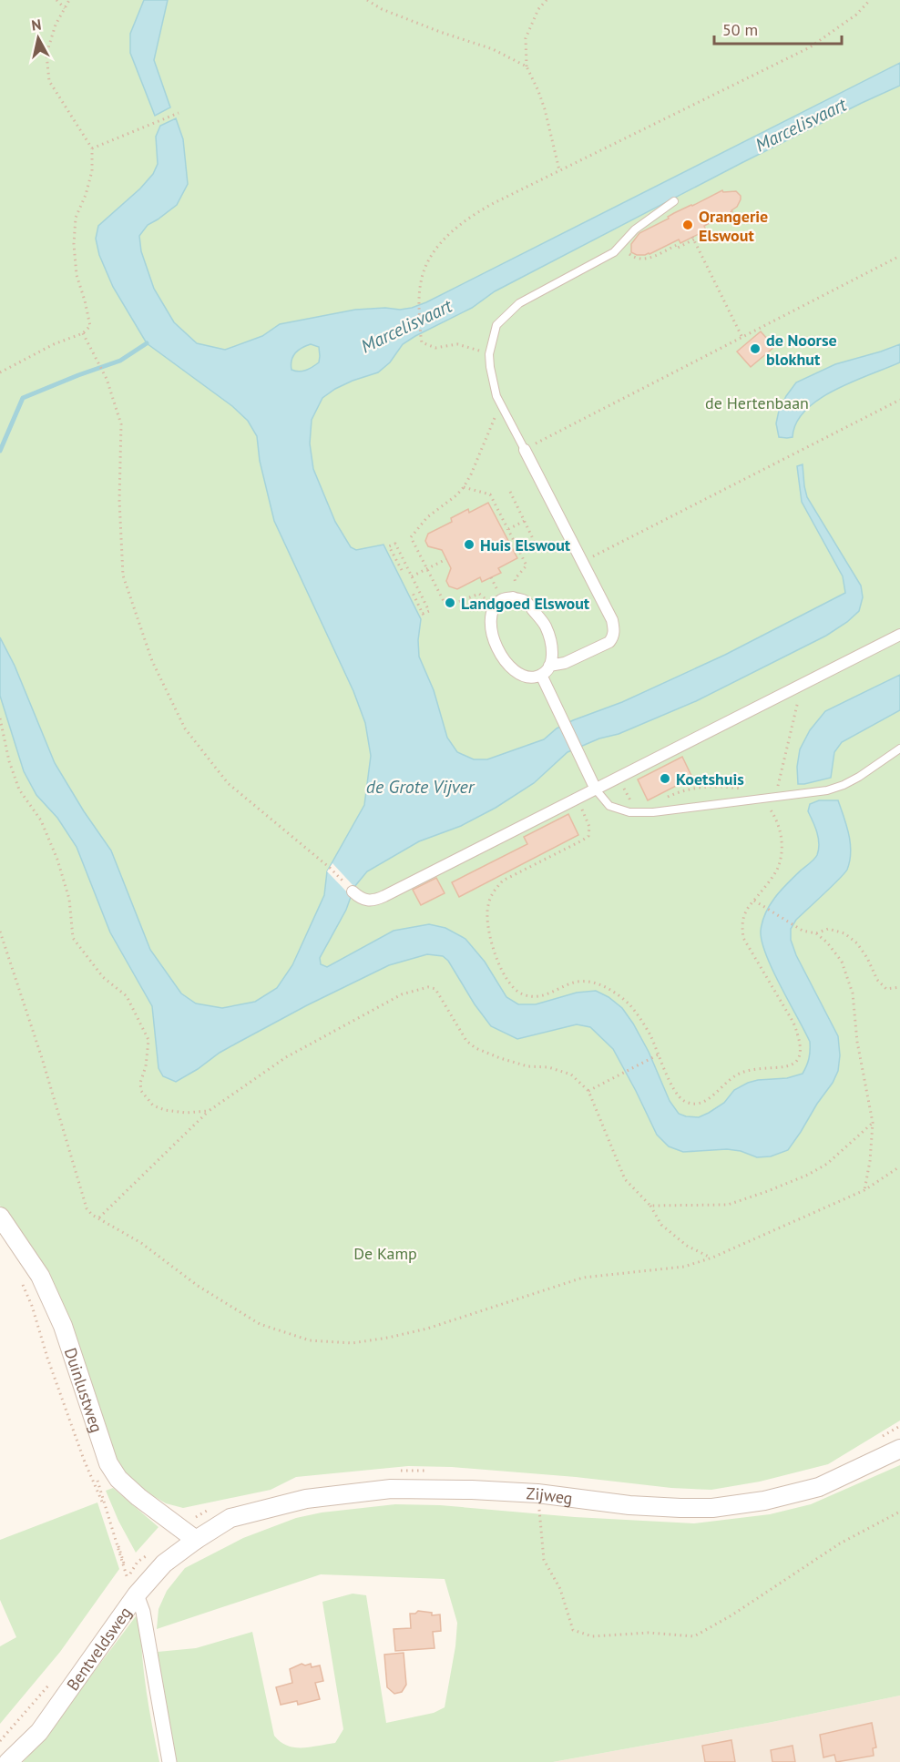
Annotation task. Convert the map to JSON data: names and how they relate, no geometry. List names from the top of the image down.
{
  "streets": {
    "street": ["Duinlustweg", "Zijweg", "Bentveldsweg"]
  },
  "crossings": [
    ["Duinlustweg", "Zijweg"],
    ["Duinlustweg", "Bentveldsweg"],
    ["Zijweg", "Bentveldsweg"]
  ],
  "water": ["Marcelisvaart", "de Grote Vijver"],
  "parks": ["de Hertenbaan", "De Kamp"],
  "places": [
    "Orangerie Elswout",
    "de Noorse blokhut",
    "Huis Elswout",
    "Landgoed Elswout",
    "Koetshuis"
  ],
  "scale_bar": "50 m",
  "north": "top"
}
